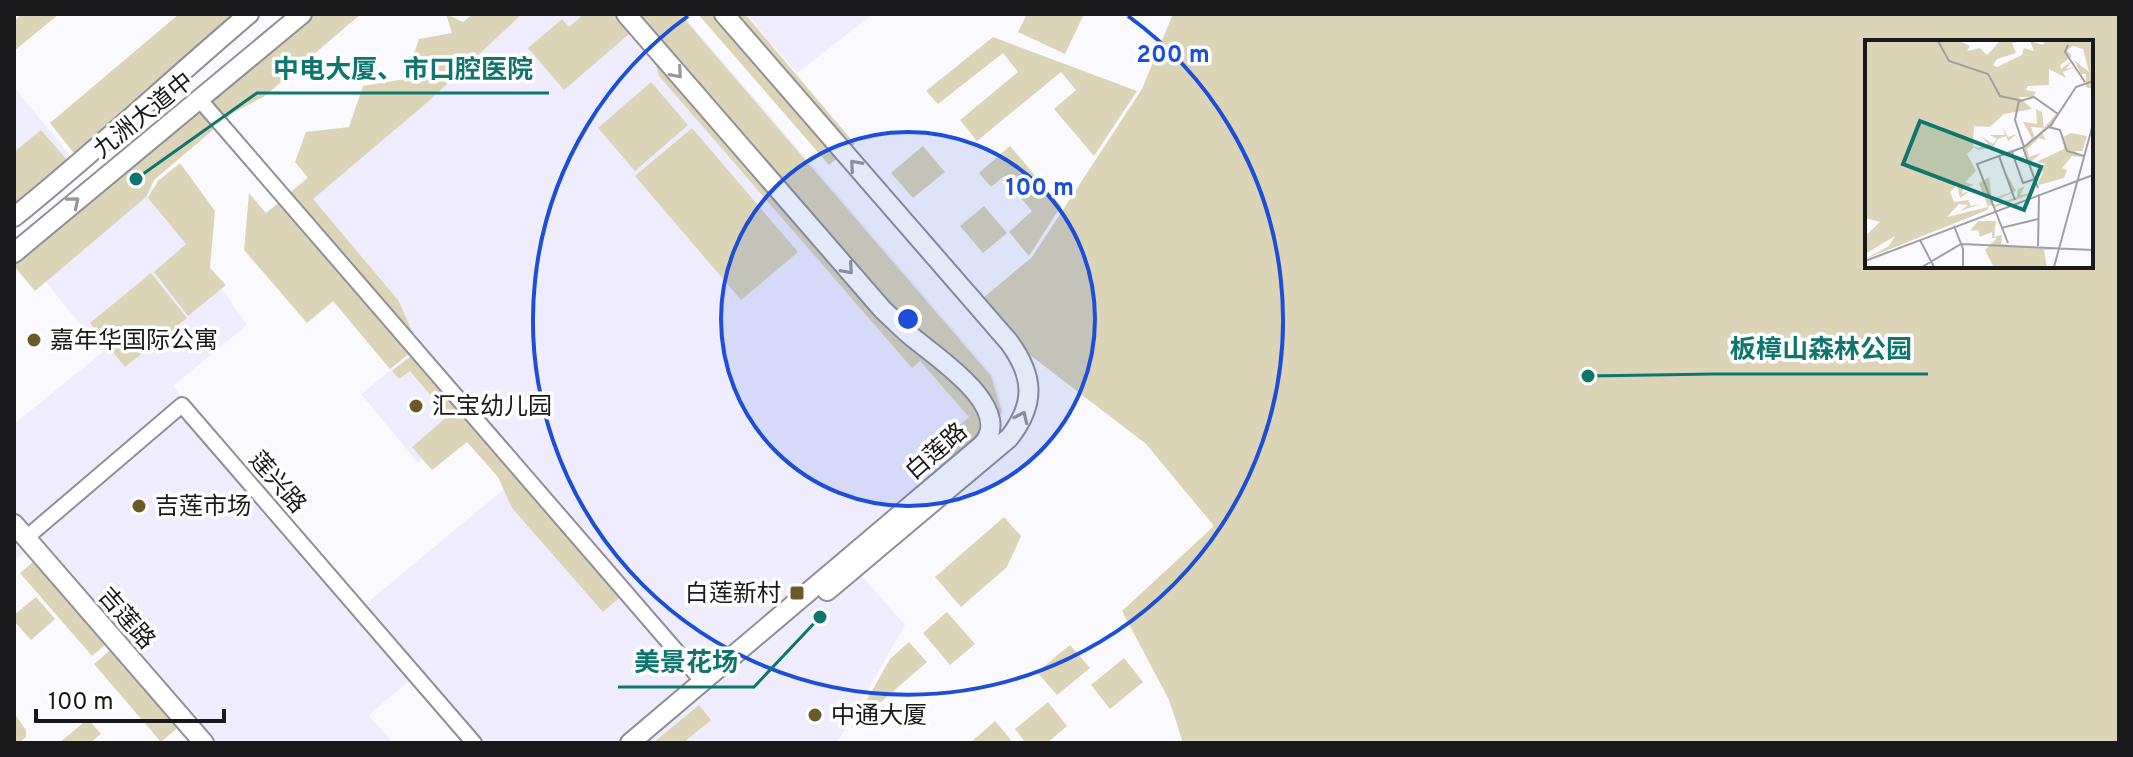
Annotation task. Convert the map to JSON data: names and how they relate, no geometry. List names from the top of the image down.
{
  "streets": {
    "main road": ["九洲大道中", "白莲路", "吉莲路"],
    "street": ["莲兴路"]
  },
  "crossings": [
    ["莲兴路", "吉莲路"]
  ],
  "places": {
    "other": [
      "中电大厦、市口腔医院",
      "嘉年华国际公寓",
      "板樟山森林公园",
      "汇宝幼儿园",
      "吉莲市场",
      "美景花场",
      "中通大厦"
    ],
    "transit": ["白莲新村"]
  },
  "scale_bar": "100 m",
  "rings": ["200 m", "100 m"]
}
